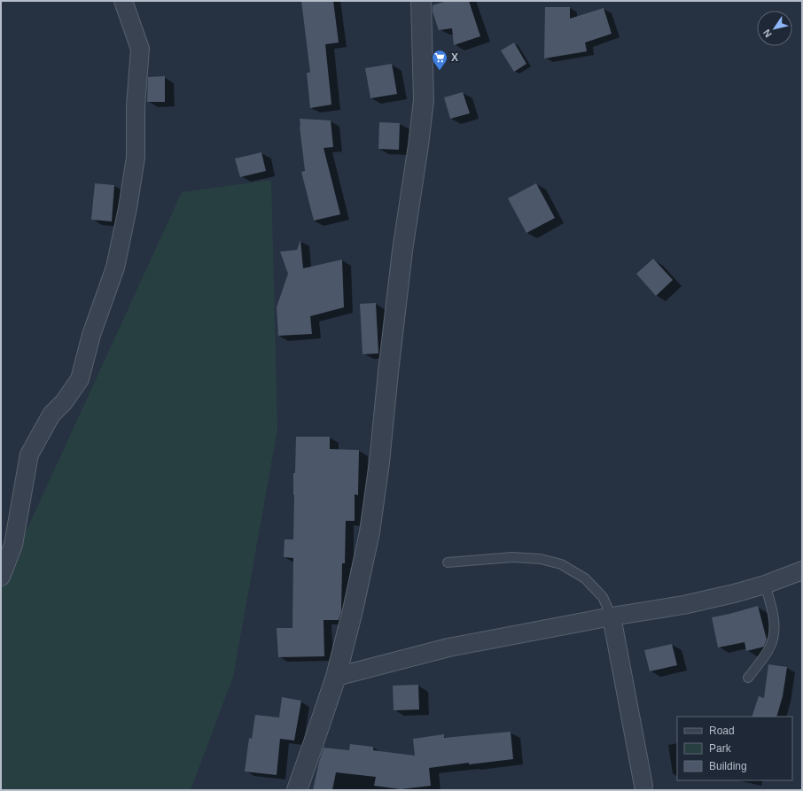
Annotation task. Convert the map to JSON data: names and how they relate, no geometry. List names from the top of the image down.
{
  "places": {
    "supermarket": ["X"]
  },
  "legend": ["Road", "Park", "Building"],
  "north": "bottom left"
}
